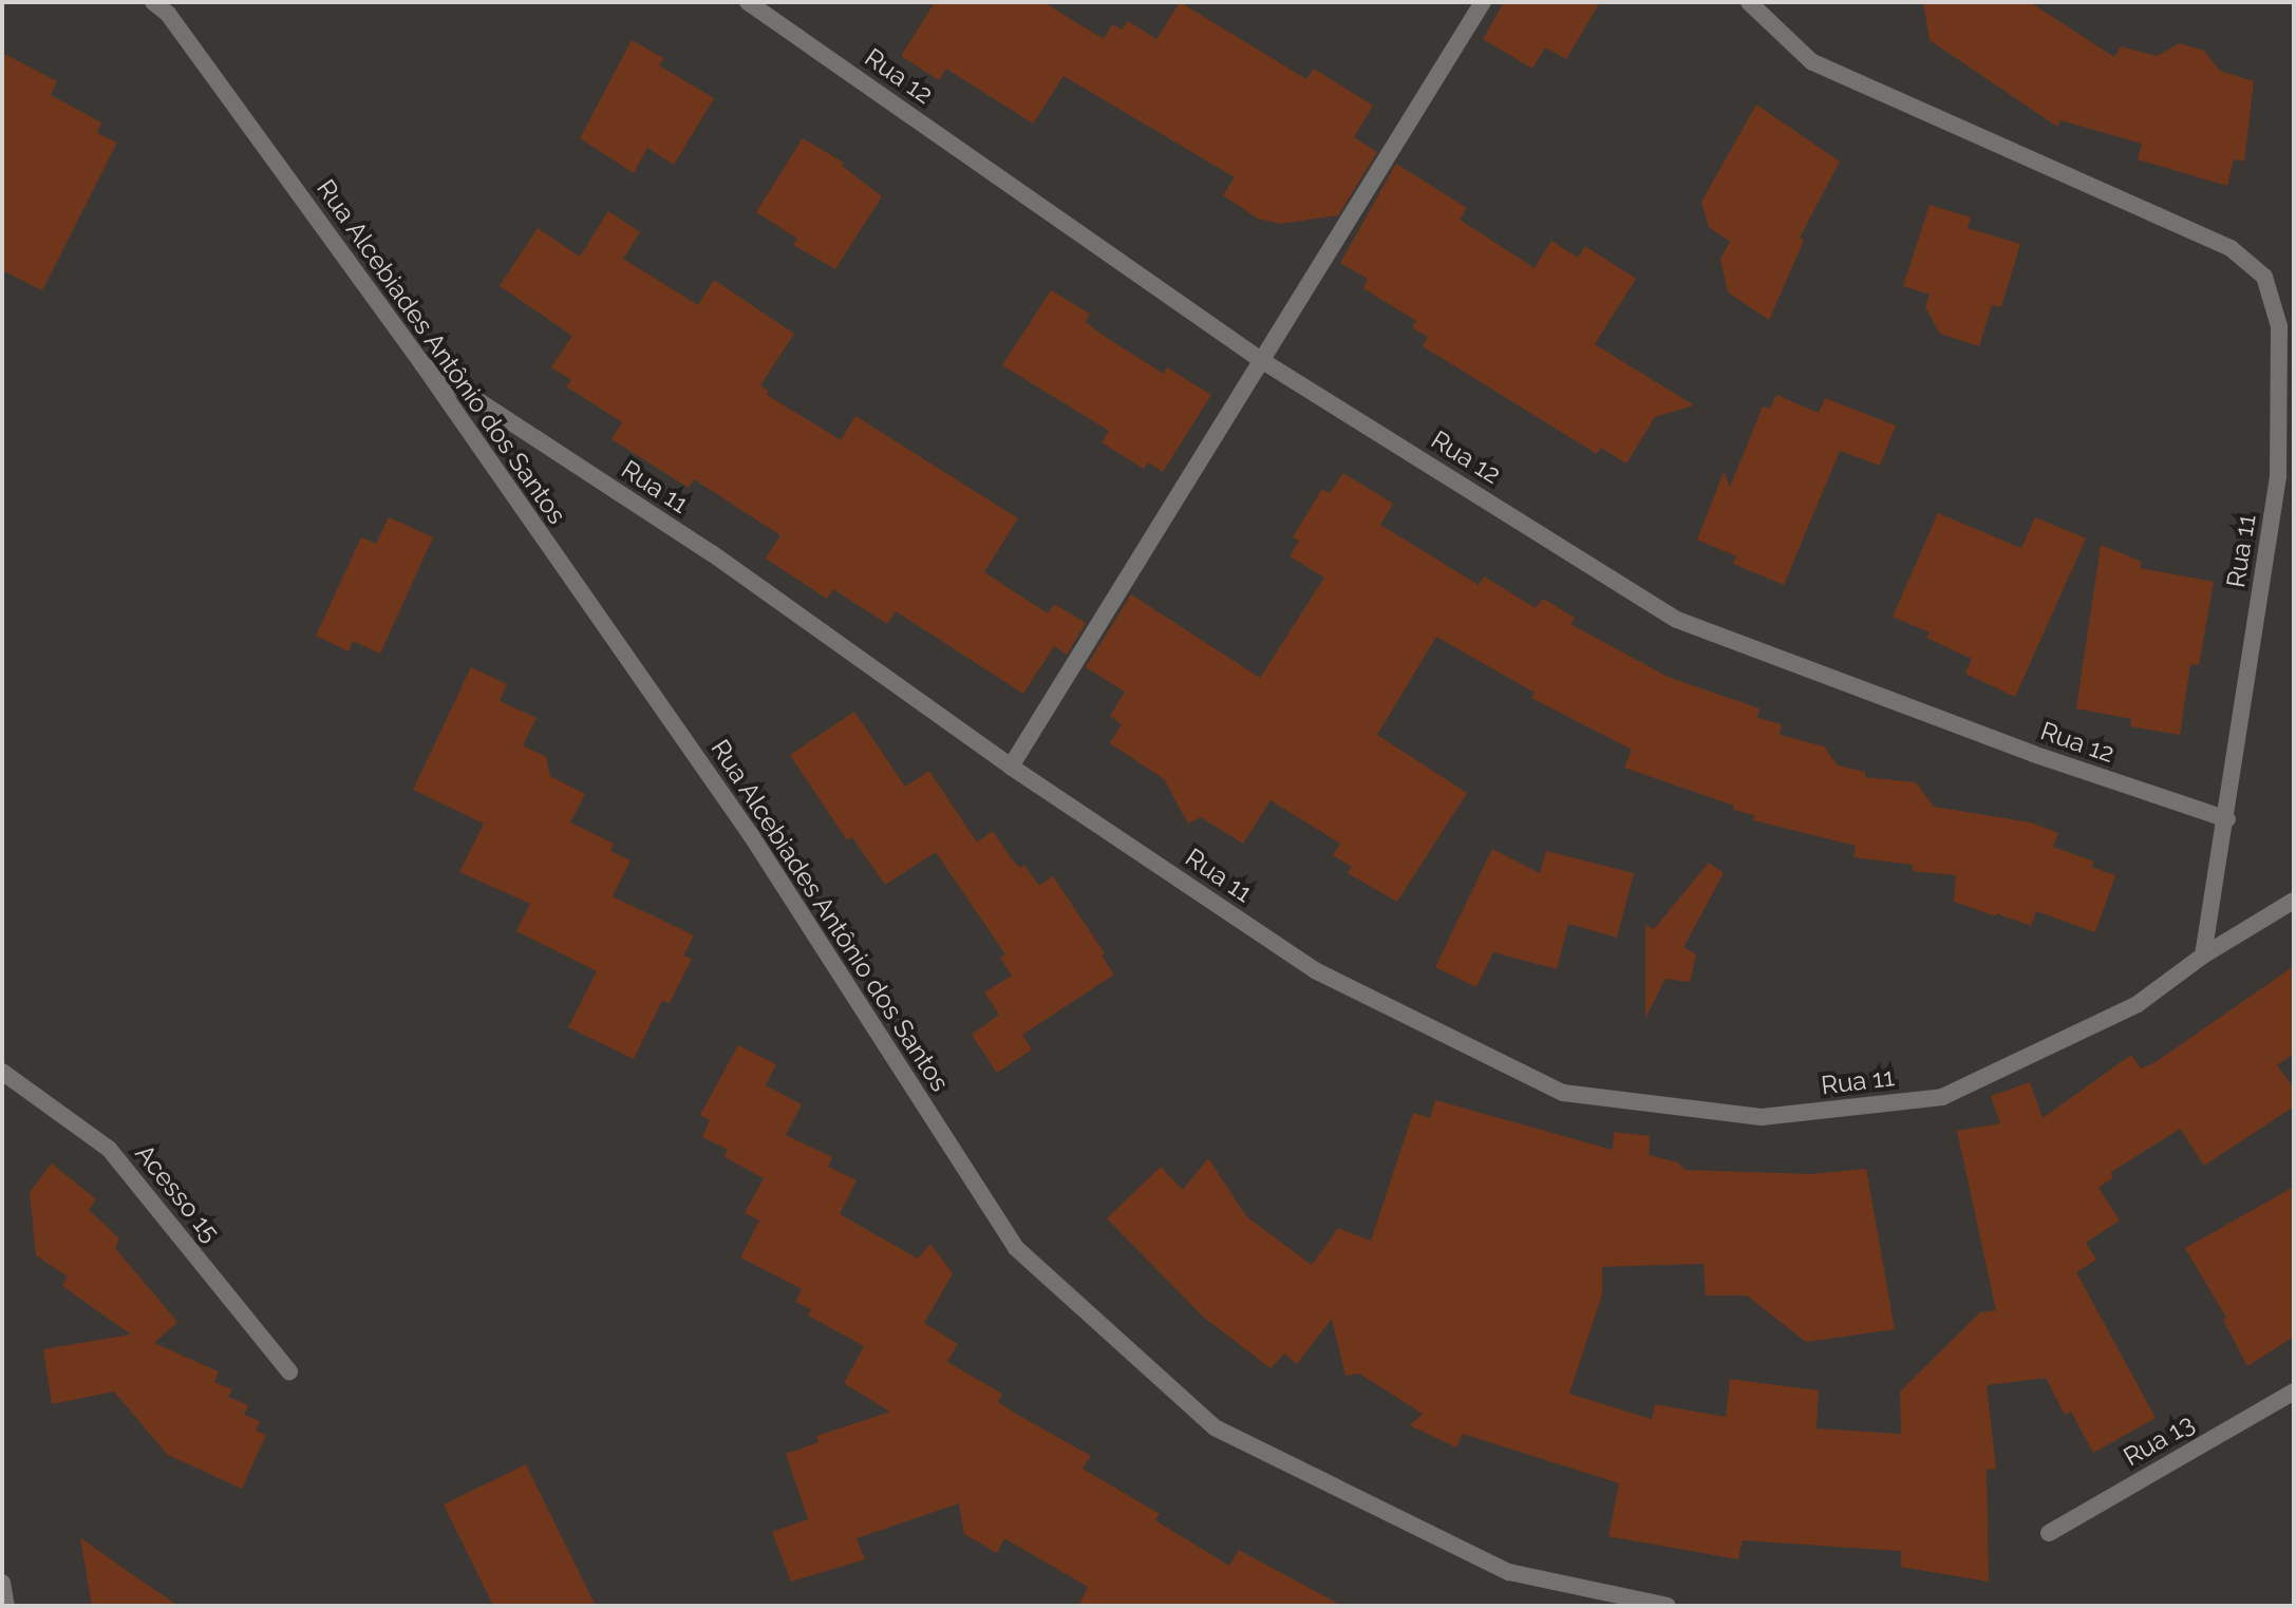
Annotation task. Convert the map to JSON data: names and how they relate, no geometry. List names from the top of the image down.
{
  "streets": {
    "street": [
      "Rua 12",
      "Rua Alcebiades Antônio dos Santos",
      "Rua 11",
      "Acesso 15",
      "Rua 13"
    ]
  },
  "crossings": [
    ["Rua 12", "Rua 11"],
    ["Rua Alcebiades Antônio dos Santos", "Rua 11"]
  ]
}
